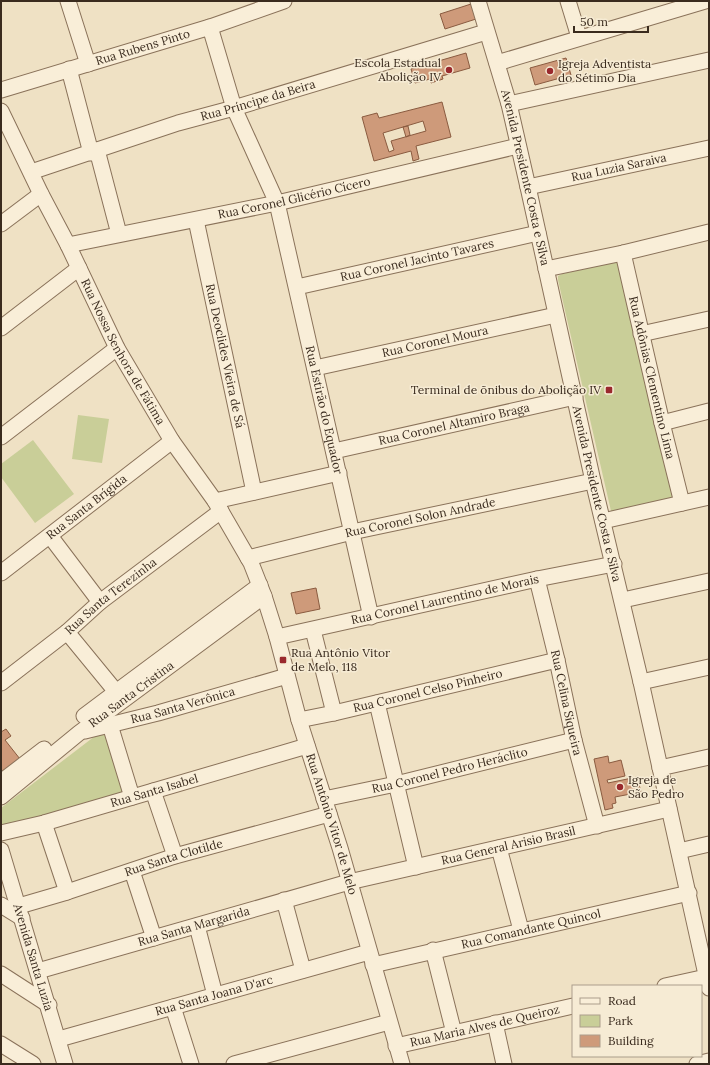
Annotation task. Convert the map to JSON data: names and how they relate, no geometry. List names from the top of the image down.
{
  "streets": {
    "street": [
      "Rua Rubens Pinto",
      "Rua Príncipe da Beira",
      "Rua Luzia Saraiva",
      "Avenida Presidente Costa e Silva",
      "Rua Coronel Glicério Cícero",
      "Rua Coronel Jacinto Tavares",
      "Rua Coronel Moura",
      "Rua Nossa Senhora de Fátima",
      "Rua Deoclides Vieira de Sá",
      "Rua Adônias Clementino Lima",
      "Rua Estirão do Equador",
      "Rua Coronel Altamiro Braga",
      "Rua Santa Brígida",
      "Rua Coronel Solon Andrade",
      "Rua Santa Terezinha",
      "Rua Coronel Laurentino de Morais",
      "Rua Coronel Celso Pinheiro",
      "Rua Santa Cristina",
      "Rua Celina Siqueira",
      "Rua Santa Verônica",
      "Rua Coronel Pedro Heráclito",
      "Rua Santa Isabel",
      "Rua Antônio Vitor de Melo",
      "Rua General Arisio Brasil",
      "Rua Santa Clotilde",
      "Rua Santa Margarida",
      "Rua Comandante Quincol",
      "Avenida Santa Luzia",
      "Rua Santa Joana D'arc",
      "Rua Maria Alves de Queiroz"
    ]
  },
  "crossings": [
    ["Rua Rubens Pinto", "Rua Estirão do Equador"],
    ["Rua Príncipe da Beira", "Avenida Presidente Costa e Silva"],
    ["Rua Príncipe da Beira", "Rua Nossa Senhora de Fátima"],
    ["Rua Príncipe da Beira", "Rua Estirão do Equador"],
    ["Rua Luzia Saraiva", "Avenida Presidente Costa e Silva"],
    ["Avenida Presidente Costa e Silva", "Rua Coronel Glicério Cícero"],
    ["Avenida Presidente Costa e Silva", "Rua Coronel Jacinto Tavares"],
    ["Avenida Presidente Costa e Silva", "Rua Coronel Moura"],
    ["Avenida Presidente Costa e Silva", "Rua Coronel Altamiro Braga"],
    ["Avenida Presidente Costa e Silva", "Rua Coronel Solon Andrade"],
    ["Avenida Presidente Costa e Silva", "Rua Coronel Laurentino de Morais"],
    ["Avenida Presidente Costa e Silva", "Rua General Arisio Brasil"],
    ["Avenida Presidente Costa e Silva", "Rua Comandante Quincol"],
    ["Rua Coronel Glicério Cícero", "Rua Nossa Senhora de Fátima"],
    ["Rua Coronel Glicério Cícero", "Rua Deoclides Vieira de Sá"],
    ["Rua Coronel Glicério Cícero", "Rua Estirão do Equador"],
    ["Rua Coronel Jacinto Tavares", "Rua Estirão do Equador"],
    ["Rua Coronel Moura", "Rua Estirão do Equador"],
    ["Rua Nossa Senhora de Fátima", "Rua Santa Brígida"],
    ["Rua Nossa Senhora de Fátima", "Rua Coronel Solon Andrade"],
    ["Rua Nossa Senhora de Fátima", "Rua Santa Terezinha"],
    ["Rua Nossa Senhora de Fátima", "Rua Santa Cristina"],
    ["Rua Nossa Senhora de Fátima", "Rua Antônio Vitor de Melo"],
    ["Rua Estirão do Equador", "Rua Coronel Altamiro Braga"],
    ["Rua Estirão do Equador", "Rua Coronel Solon Andrade"],
    ["Rua Estirão do Equador", "Rua Coronel Laurentino de Morais"],
    ["Rua Coronel Laurentino de Morais", "Rua Celina Siqueira"],
    ["Rua Coronel Laurentino de Morais", "Rua Antônio Vitor de Melo"],
    ["Rua Coronel Celso Pinheiro", "Rua Celina Siqueira"],
    ["Rua Coronel Celso Pinheiro", "Rua Antônio Vitor de Melo"],
    ["Rua Santa Cristina", "Rua Santa Verônica"],
    ["Rua Santa Cristina", "Rua Antônio Vitor de Melo"],
    ["Rua Celina Siqueira", "Rua Coronel Pedro Heráclito"],
    ["Rua Celina Siqueira", "Rua General Arisio Brasil"],
    ["Rua Santa Verônica", "Rua Antônio Vitor de Melo"],
    ["Rua Coronel Pedro Heráclito", "Rua Antônio Vitor de Melo"],
    ["Rua Santa Isabel", "Rua Antônio Vitor de Melo"],
    ["Rua Antônio Vitor de Melo", "Rua General Arisio Brasil"],
    ["Rua Antônio Vitor de Melo", "Rua Santa Clotilde"],
    ["Rua Antônio Vitor de Melo", "Rua Santa Margarida"],
    ["Rua Antônio Vitor de Melo", "Rua Comandante Quincol"],
    ["Rua Antônio Vitor de Melo", "Rua Santa Joana D'arc"],
    ["Rua Antônio Vitor de Melo", "Rua Maria Alves de Queiroz"],
    ["Rua General Arisio Brasil", "Rua Santa Margarida"],
    ["Rua Santa Clotilde", "Avenida Santa Luzia"],
    ["Rua Santa Margarida", "Avenida Santa Luzia"],
    ["Rua Comandante Quincol", "Rua Santa Joana D'arc"],
    ["Avenida Santa Luzia", "Rua Santa Joana D'arc"]
  ],
  "places": {
    "other": ["Escola Estadual Abolição IV", "Igreja Adventista do Sétimo Dia", "Igreja de São Pedro"],
    "transit": ["Terminal de õnibus do Abolição IV", "Rua Antônio Vitor de Melo, 118"]
  },
  "legend": ["Road", "Park", "Building"],
  "scale_bar": "50 m"
}
